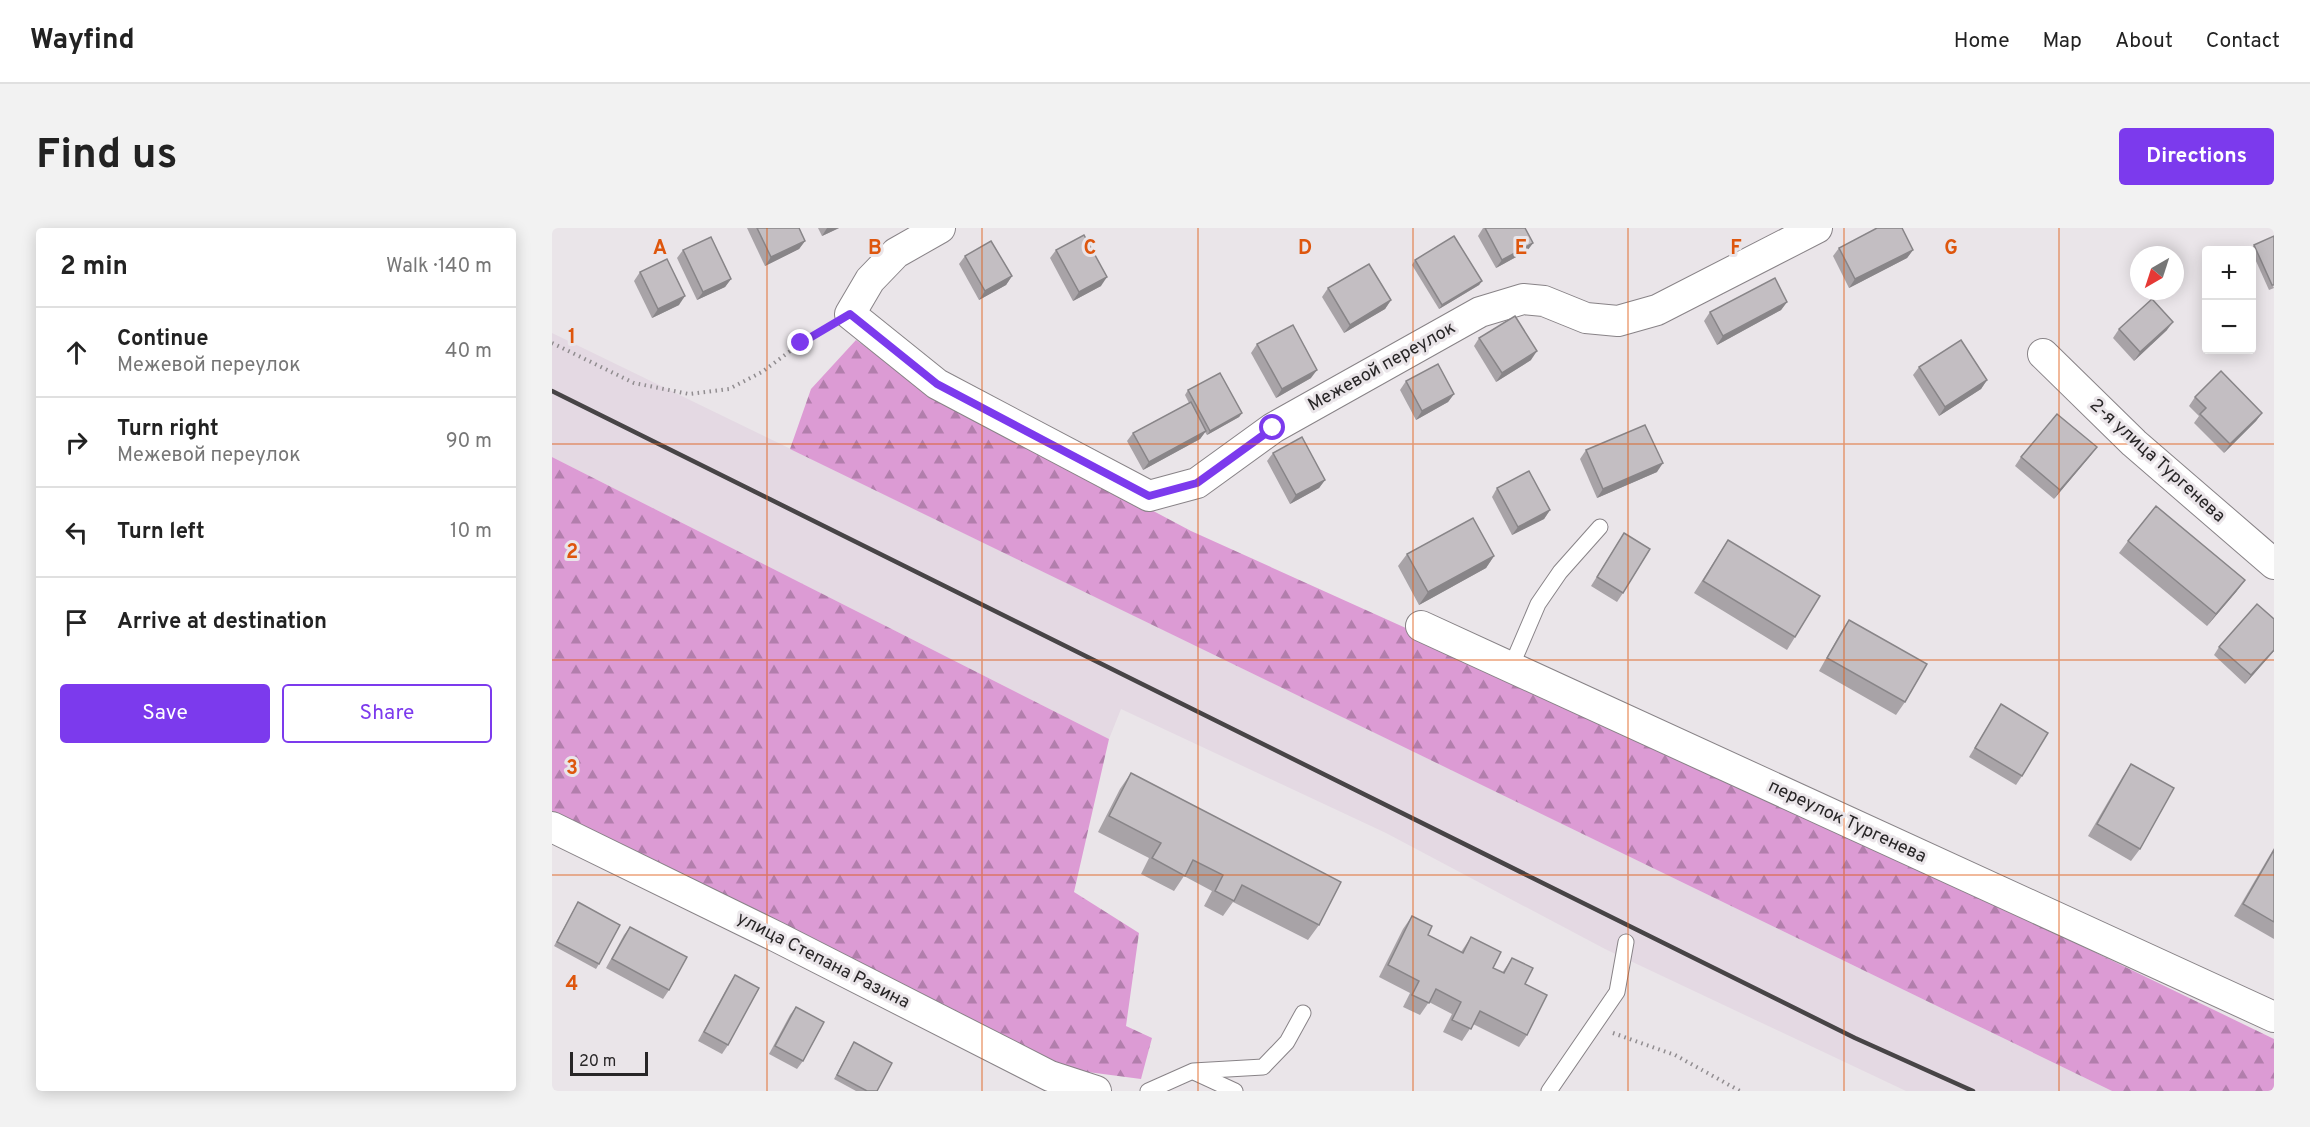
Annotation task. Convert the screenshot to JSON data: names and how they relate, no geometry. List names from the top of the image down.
{
  "streets": {
    "street": [
      "Межевой переулок",
      "2-я улица Тургенева",
      "переулок Тургенева",
      "улица Степана Разина"
    ]
  },
  "scale_bar": "20 m",
  "north": "bottom left",
  "page": {
    "header": "Wayfind",
    "nav": [
      "Home",
      "Map",
      "About",
      "Contact"
    ],
    "buttons": [
      "Directions",
      ["Save", "Share"]
    ],
    "title": "Find us",
    "heading": ["2 min", "Walk · 140 m"],
    "map_buttons": ["+", "−"],
    "list": [
      ["Continue", "Межевой переулок", "40 m"],
      ["Turn right", "Межевой переулок", "90 m"],
      ["Turn left", "10 m"],
      "Arrive at destination"
    ],
    "scale": "20 m"
  },
  "grid": {
    "columns": [
      "A",
      "B",
      "C",
      "D",
      "E",
      "F",
      "G"
    ],
    "rows": [
      "1",
      "2",
      "3",
      "4"
    ]
  }
}
